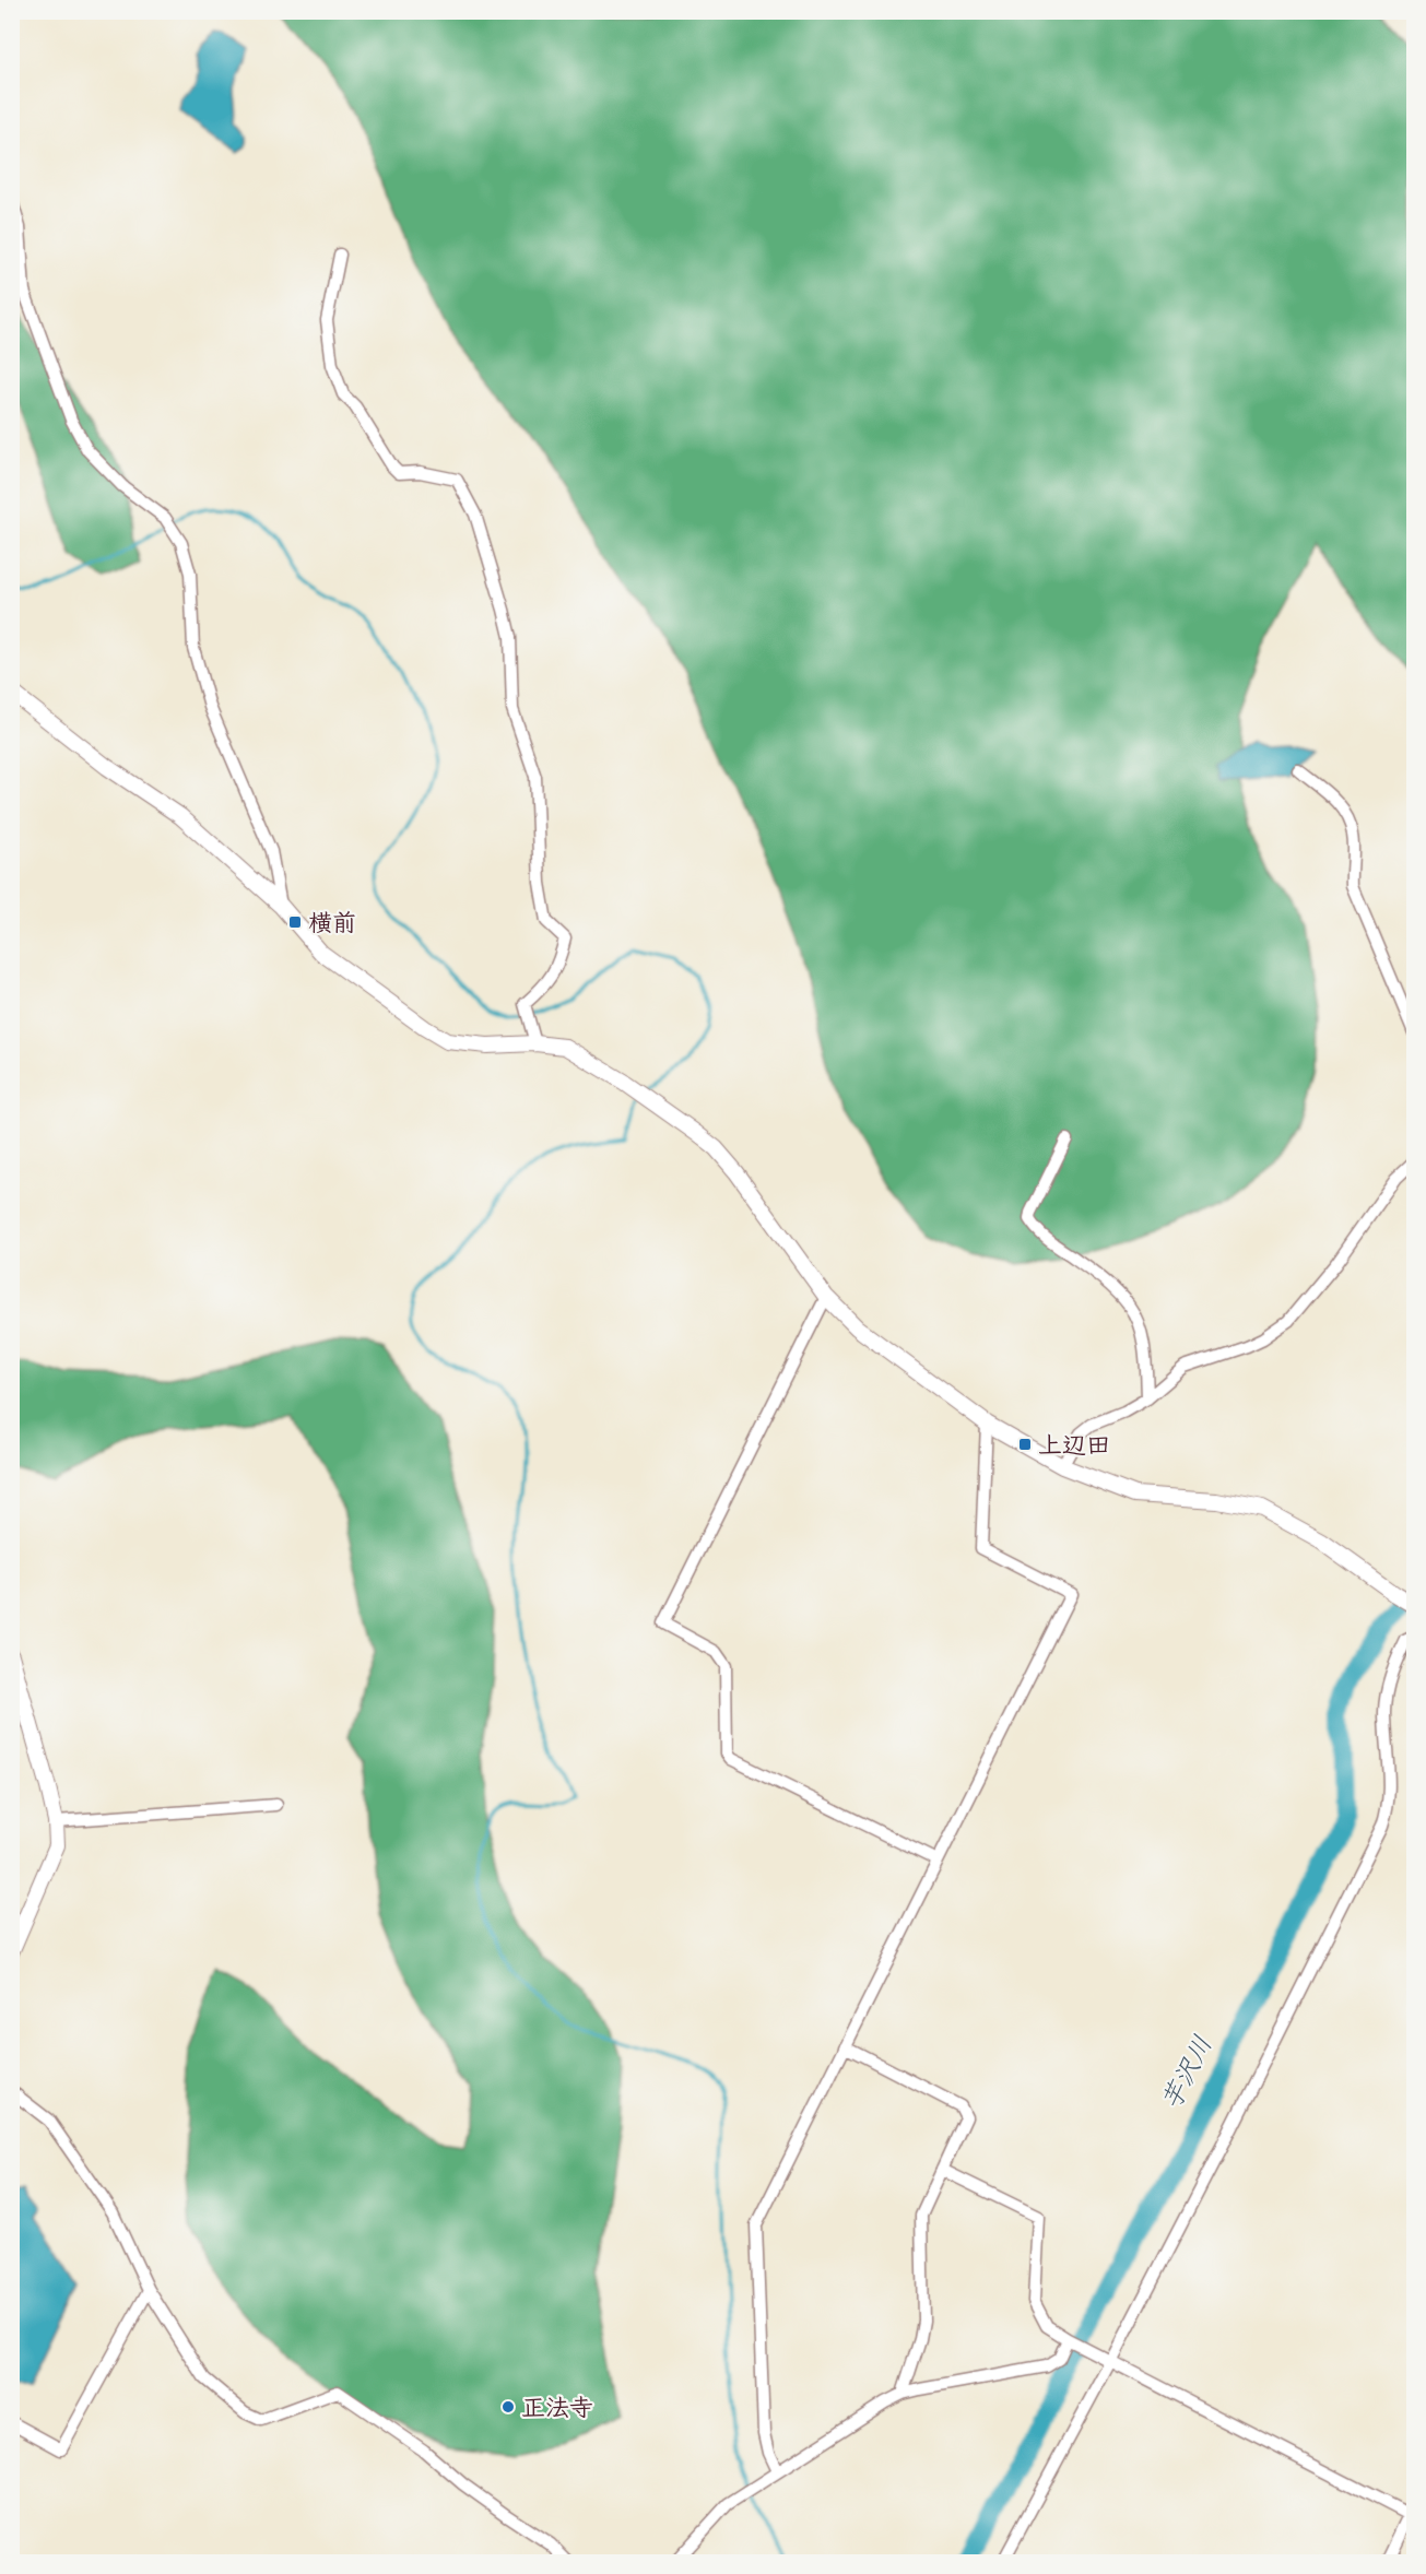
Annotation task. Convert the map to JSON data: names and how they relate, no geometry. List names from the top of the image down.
{
  "water": ["芋沢川"],
  "places": {
    "transit": ["横前", "上辺田"],
    "other": ["正法寺"]
  }
}
